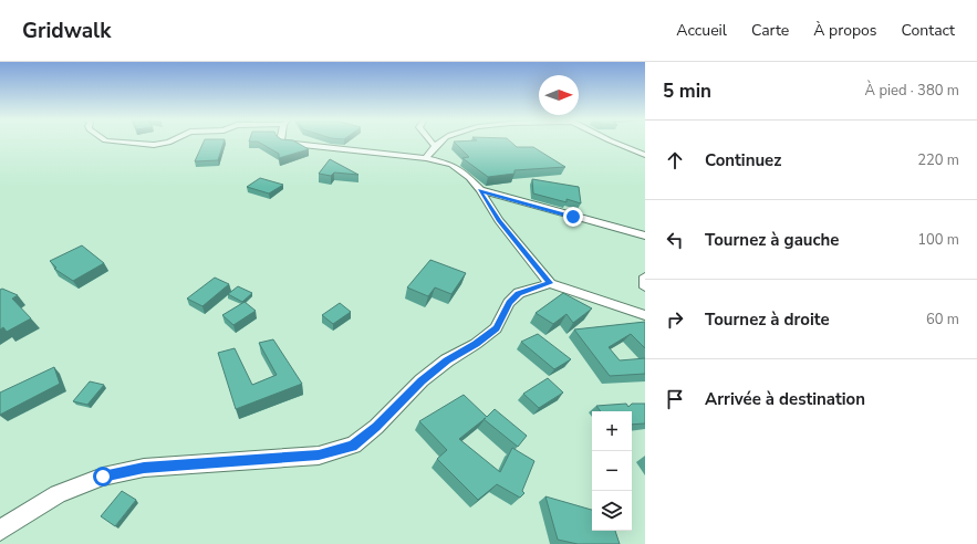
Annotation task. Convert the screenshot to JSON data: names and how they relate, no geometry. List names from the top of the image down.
{
  "north": "right",
  "page": {
    "header": "Gridwalk",
    "nav": [
      "Accueil",
      "Carte",
      "À propos",
      "Contact"
    ],
    "heading": ["5 min", "À pied · 380 m"],
    "list": [
      ["Continuez", "220 m"],
      ["Tournez à gauche", "100 m"],
      ["Tournez à droite", "60 m"],
      "Arrivée à destination"
    ],
    "map_buttons": ["+", "−"]
  }
}
